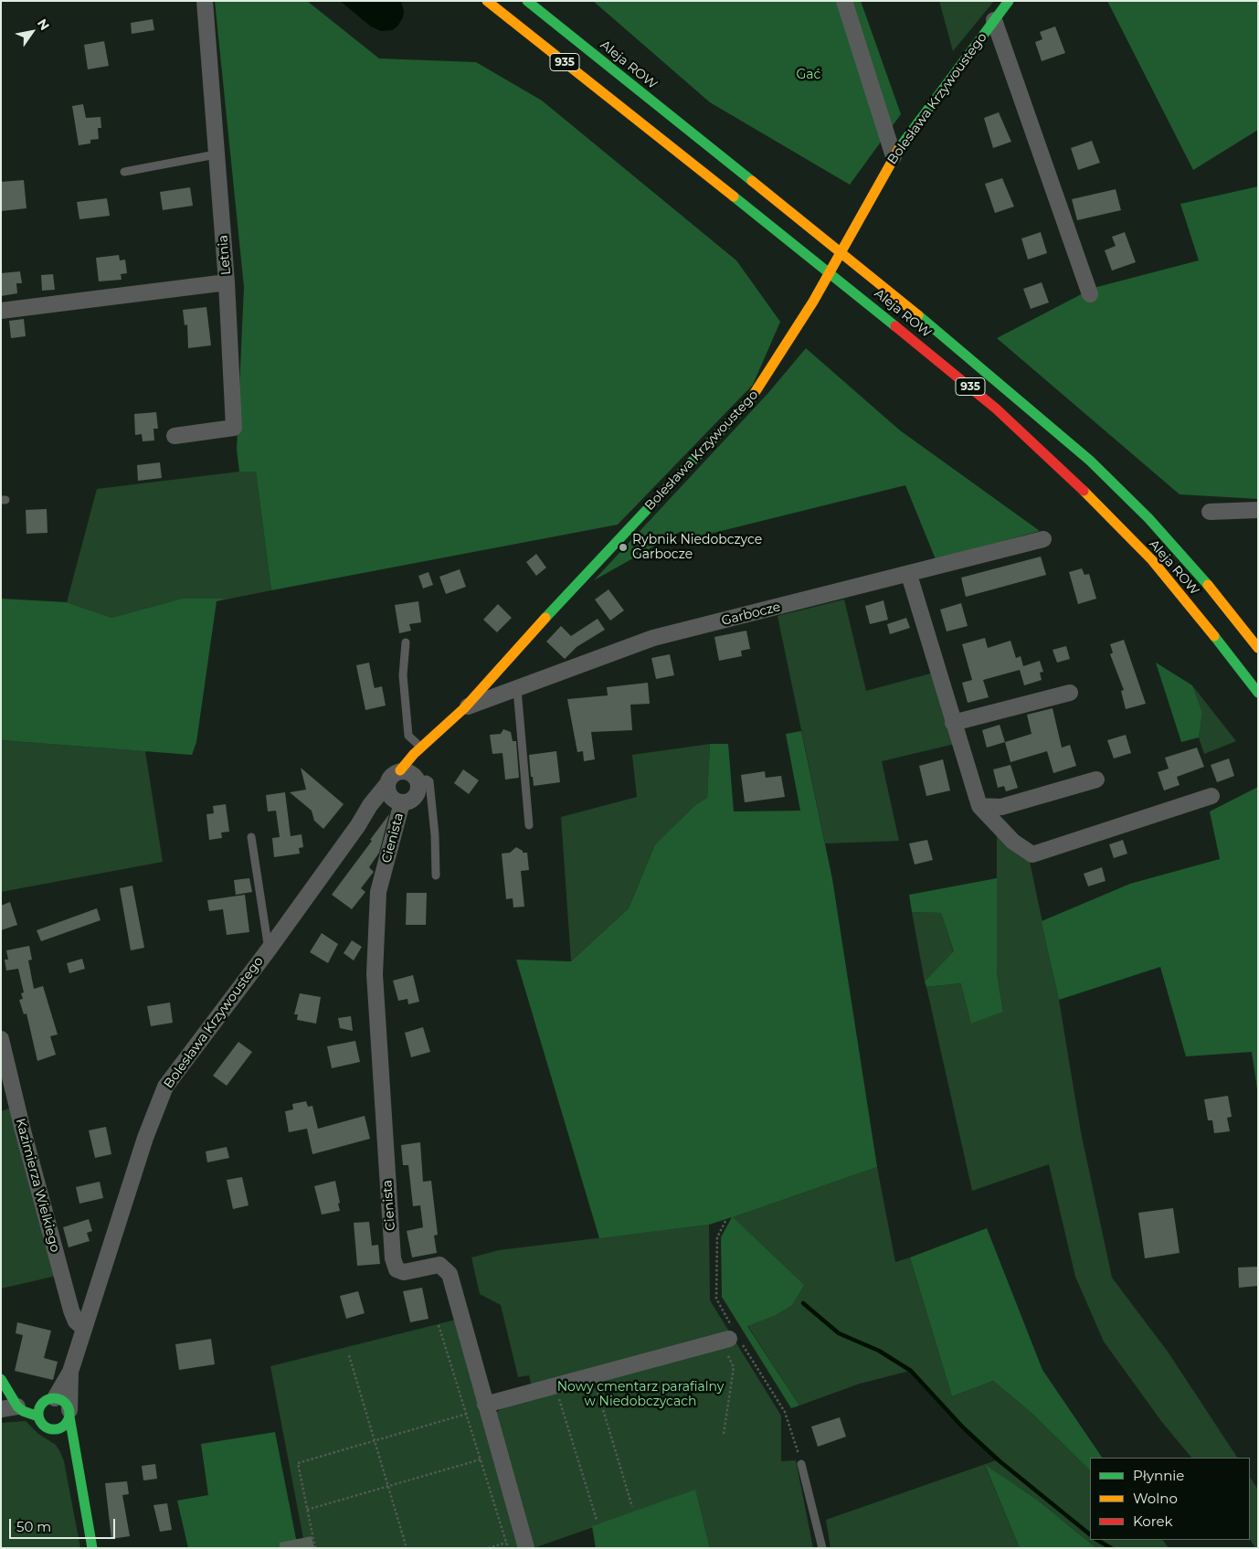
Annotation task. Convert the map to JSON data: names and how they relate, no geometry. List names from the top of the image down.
{
  "streets": {
    "main road": ["935", "Aleja ROW", "Bolesława Krzywoustego"],
    "street": [
      "Letnia",
      "Garbocze",
      "Cienista",
      "Kazimierza Wielkiego"
    ]
  },
  "crossings": [
    ["Bolesława Krzywoustego", "Garbocze"],
    ["Bolesława Krzywoustego", "Cienista"],
    ["Bolesława Krzywoustego", "Kazimierza Wielkiego"]
  ],
  "parks": ["Gać", "Nowy cmentarz parafialny w Niedobczycach"],
  "places": ["Rybnik Niedobczyce Garbocze"],
  "legend": ["Płynnie", "Wolno", "Korek"],
  "scale_bar": "50 m",
  "north": "top right"
}
